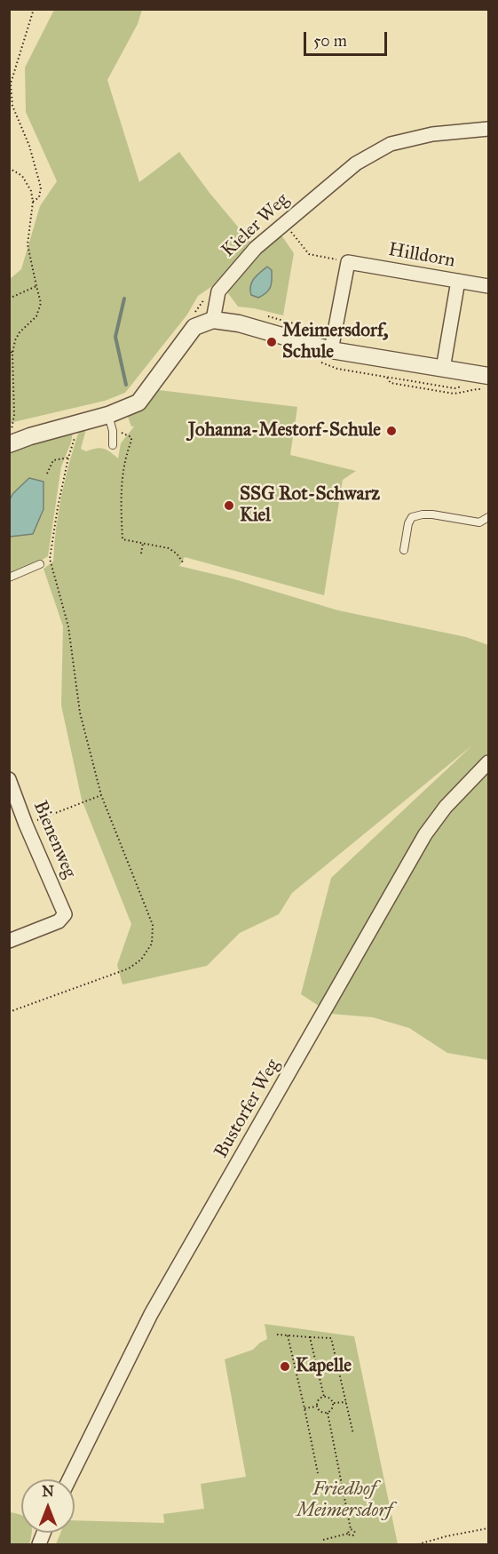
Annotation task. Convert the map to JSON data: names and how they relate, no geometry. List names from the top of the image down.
{
  "streets": {
    "street": [
      "Kieler Weg",
      "Hilldorn",
      "Bienenweg",
      "Bustorfer Weg"
    ]
  },
  "parks": ["Friedhof Meimersdorf"],
  "places": [
    "Meimersdorf, Schule",
    "Johanna-Mestorf-Schule",
    "SSG Rot-Schwarz Kiel",
    "Kapelle"
  ],
  "scale_bar": "50 m",
  "north": "top"
}
